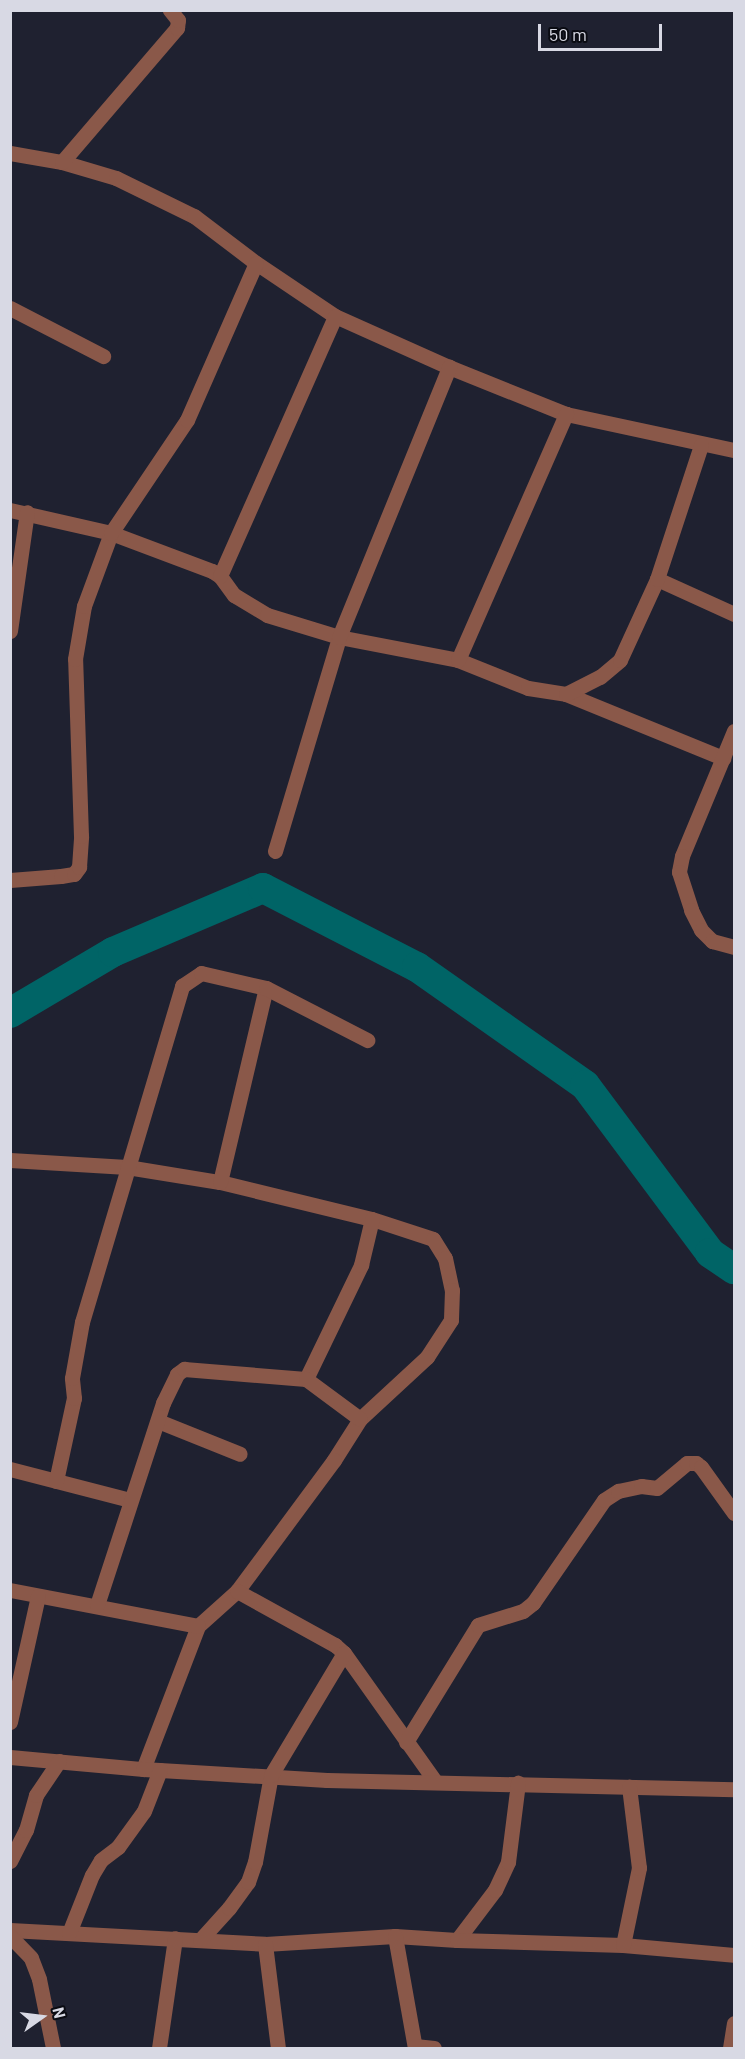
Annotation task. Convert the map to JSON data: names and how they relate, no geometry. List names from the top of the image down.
{
  "scale_bar": "50 m",
  "north": "right"
}
